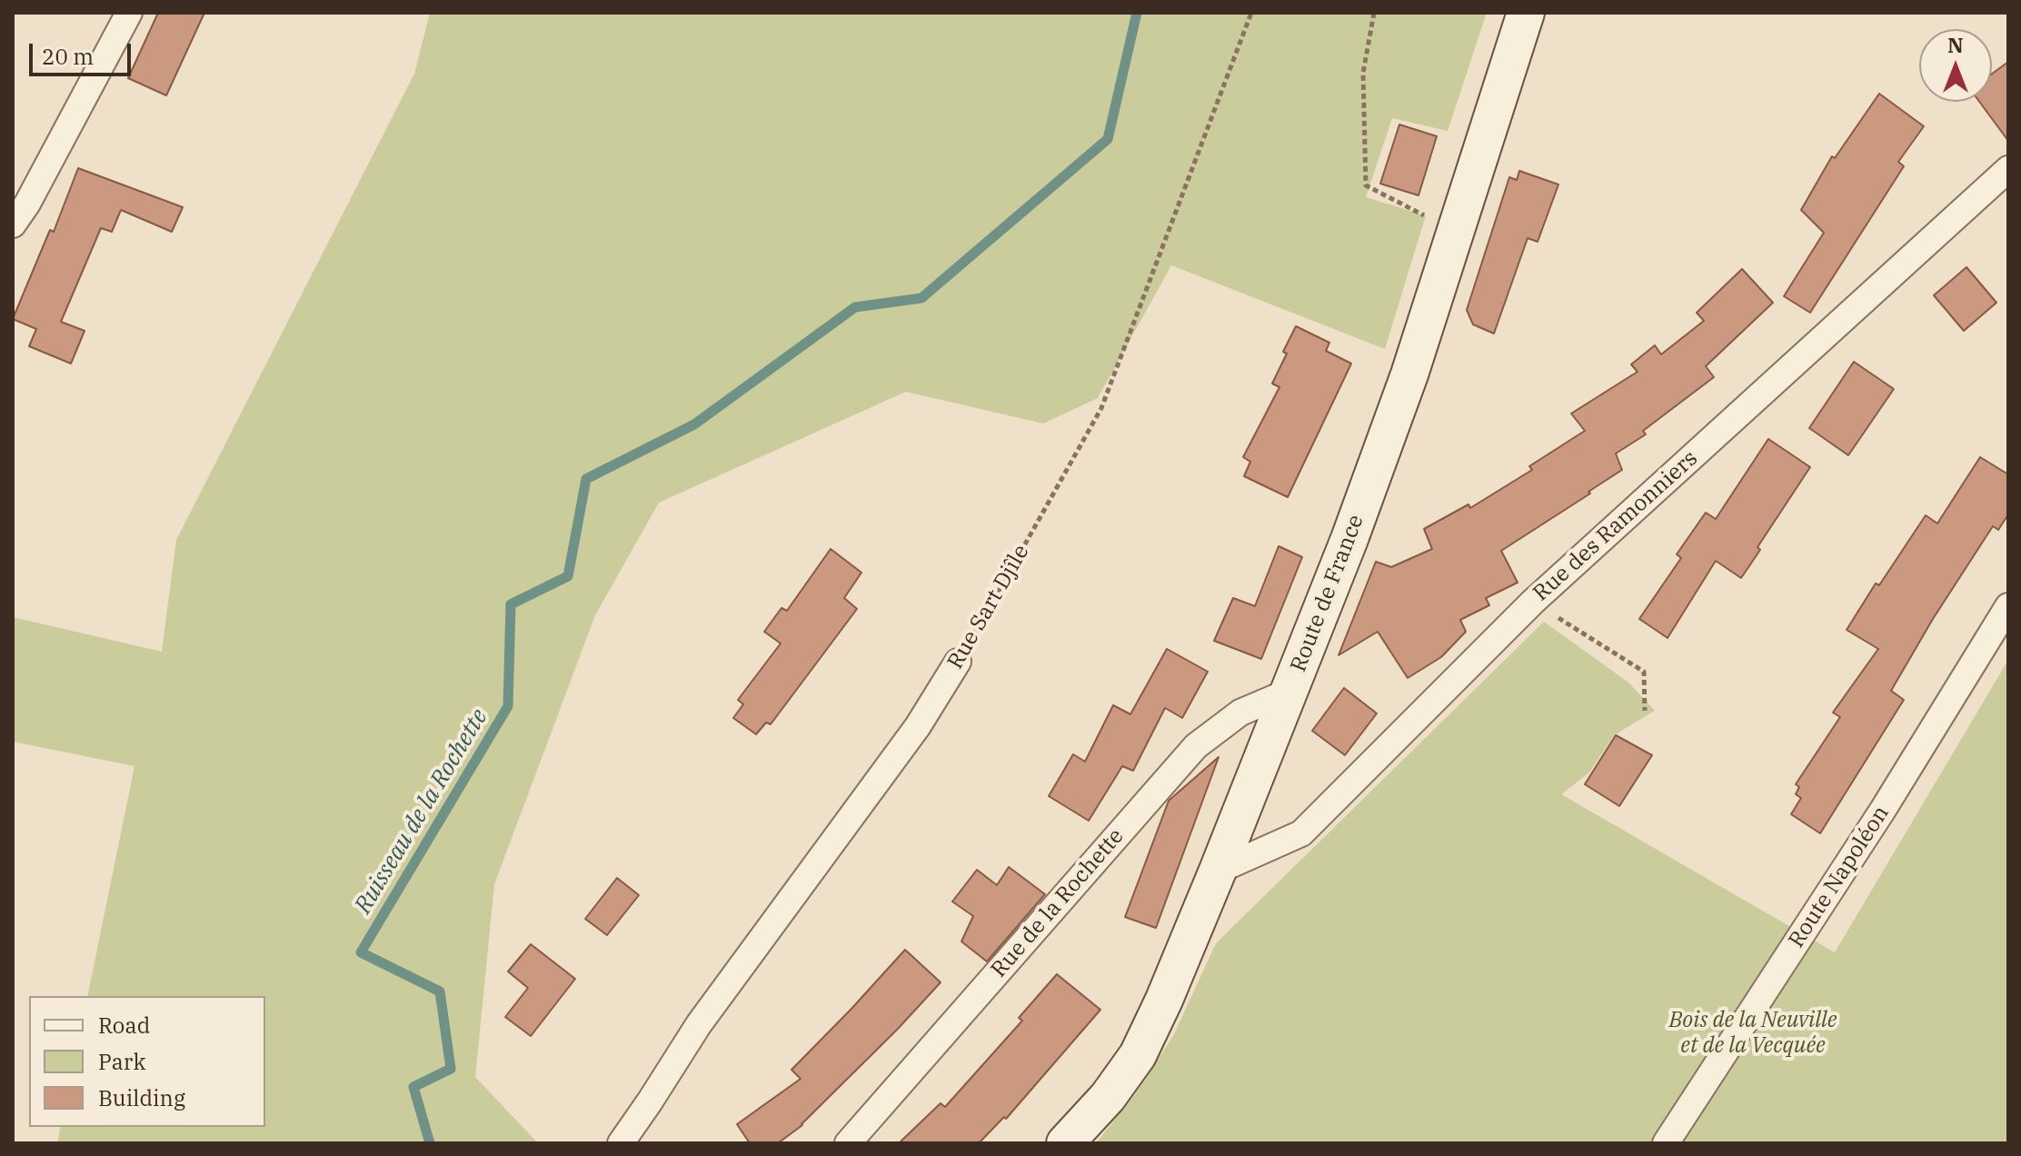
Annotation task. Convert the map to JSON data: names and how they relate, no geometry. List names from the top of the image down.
{
  "streets": {
    "main road": ["Route de France"],
    "street": [
      "Rue des Ramonniers",
      "Rue Sart Djîle",
      "Route Napoléon",
      "Rue de la Rochette"
    ]
  },
  "crossings": [
    ["Rue des Ramonniers", "Route de France"],
    ["Route de France", "Rue de la Rochette"]
  ],
  "water": ["Ruisseau de la Rochette"],
  "parks": ["Bois de la Neuville et de la Vecquée"],
  "legend": ["Road", "Park", "Building"],
  "scale_bar": "20 m",
  "north": "top"
}
